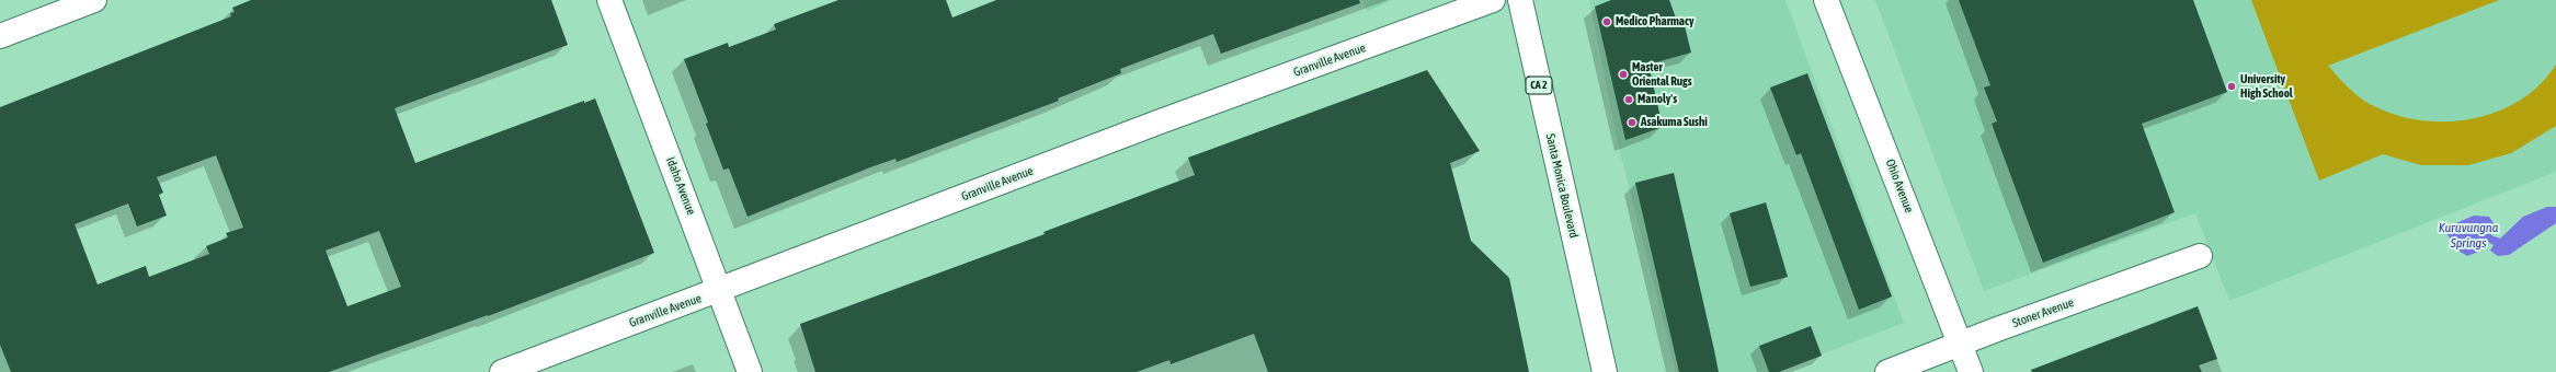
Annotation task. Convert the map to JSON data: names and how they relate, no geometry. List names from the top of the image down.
{
  "streets": {
    "street": [
      "Granville Avenue",
      "CA 2",
      "Idaho Avenue",
      "Santa Monica Boulevard",
      "Ohio Avenue",
      "Stoner Avenue"
    ]
  },
  "crossings": [
    ["Granville Avenue", "Idaho Avenue"],
    ["Ohio Avenue", "Stoner Avenue"]
  ],
  "water": ["Kuruvungna Springs"],
  "places": [
    "Medico Pharmacy",
    "Master Oriental Rugs",
    "University High School",
    "Manoly's",
    "Asakuma Sushi"
  ]
}
